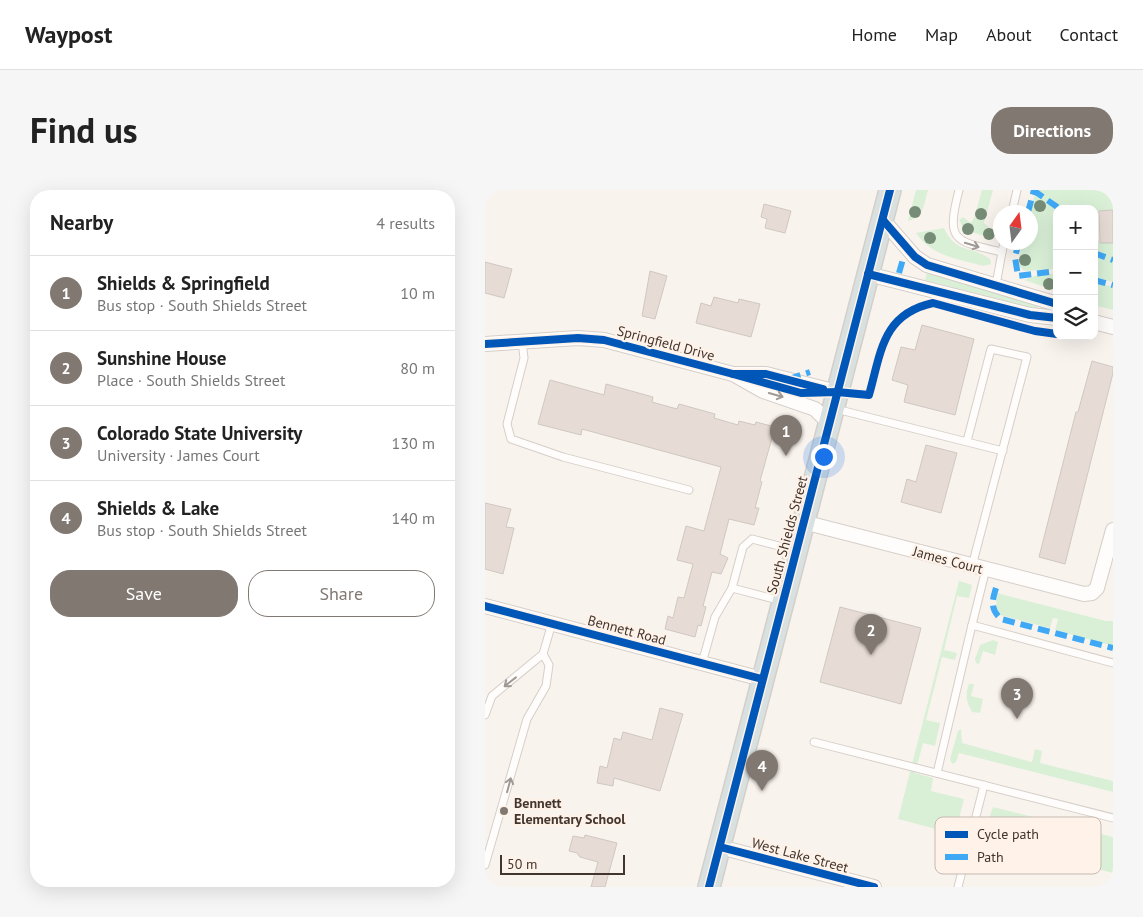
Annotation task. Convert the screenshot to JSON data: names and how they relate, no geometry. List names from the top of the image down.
{
  "streets": {
    "main road": ["South Shields Street"],
    "street": [
      "Springfield Drive",
      "James Court",
      "Bennett Road",
      "West Lake Street"
    ]
  },
  "crossings": [
    ["Springfield Drive", "South Shields Street"],
    ["South Shields Street", "James Court"],
    ["South Shields Street", "Bennett Road"],
    ["South Shields Street", "West Lake Street"]
  ],
  "places": ["Bennett Elementary School"],
  "legend": ["Cycle path", "Path"],
  "scale_bar": "50 m",
  "north": "top",
  "page": {
    "header": "Waypost",
    "nav": [
      "Home",
      "Map",
      "About",
      "Contact"
    ],
    "title": "Find us",
    "buttons": [
      "Directions",
      ["Save", "Share"]
    ],
    "heading": ["Nearby", "4 results"],
    "map_buttons": ["+", "−"],
    "list": [
      {
        "mark": "1",
        "name": "Shields & Springfield",
        "note": "Bus stop · South Shields Street",
        "value": "10 m"
      },
      {
        "mark": "2",
        "name": "Sunshine House",
        "note": "Place · South Shields Street",
        "value": "80 m"
      },
      {
        "mark": "3",
        "name": "Colorado State University",
        "note": "University · James Court",
        "value": "130 m"
      },
      {
        "mark": "4",
        "name": "Shields & Lake",
        "note": "Bus stop · South Shields Street",
        "value": "140 m"
      }
    ],
    "pins": [
      "1",
      "2",
      "3",
      "4"
    ],
    "scale": "50 m"
  }
}
